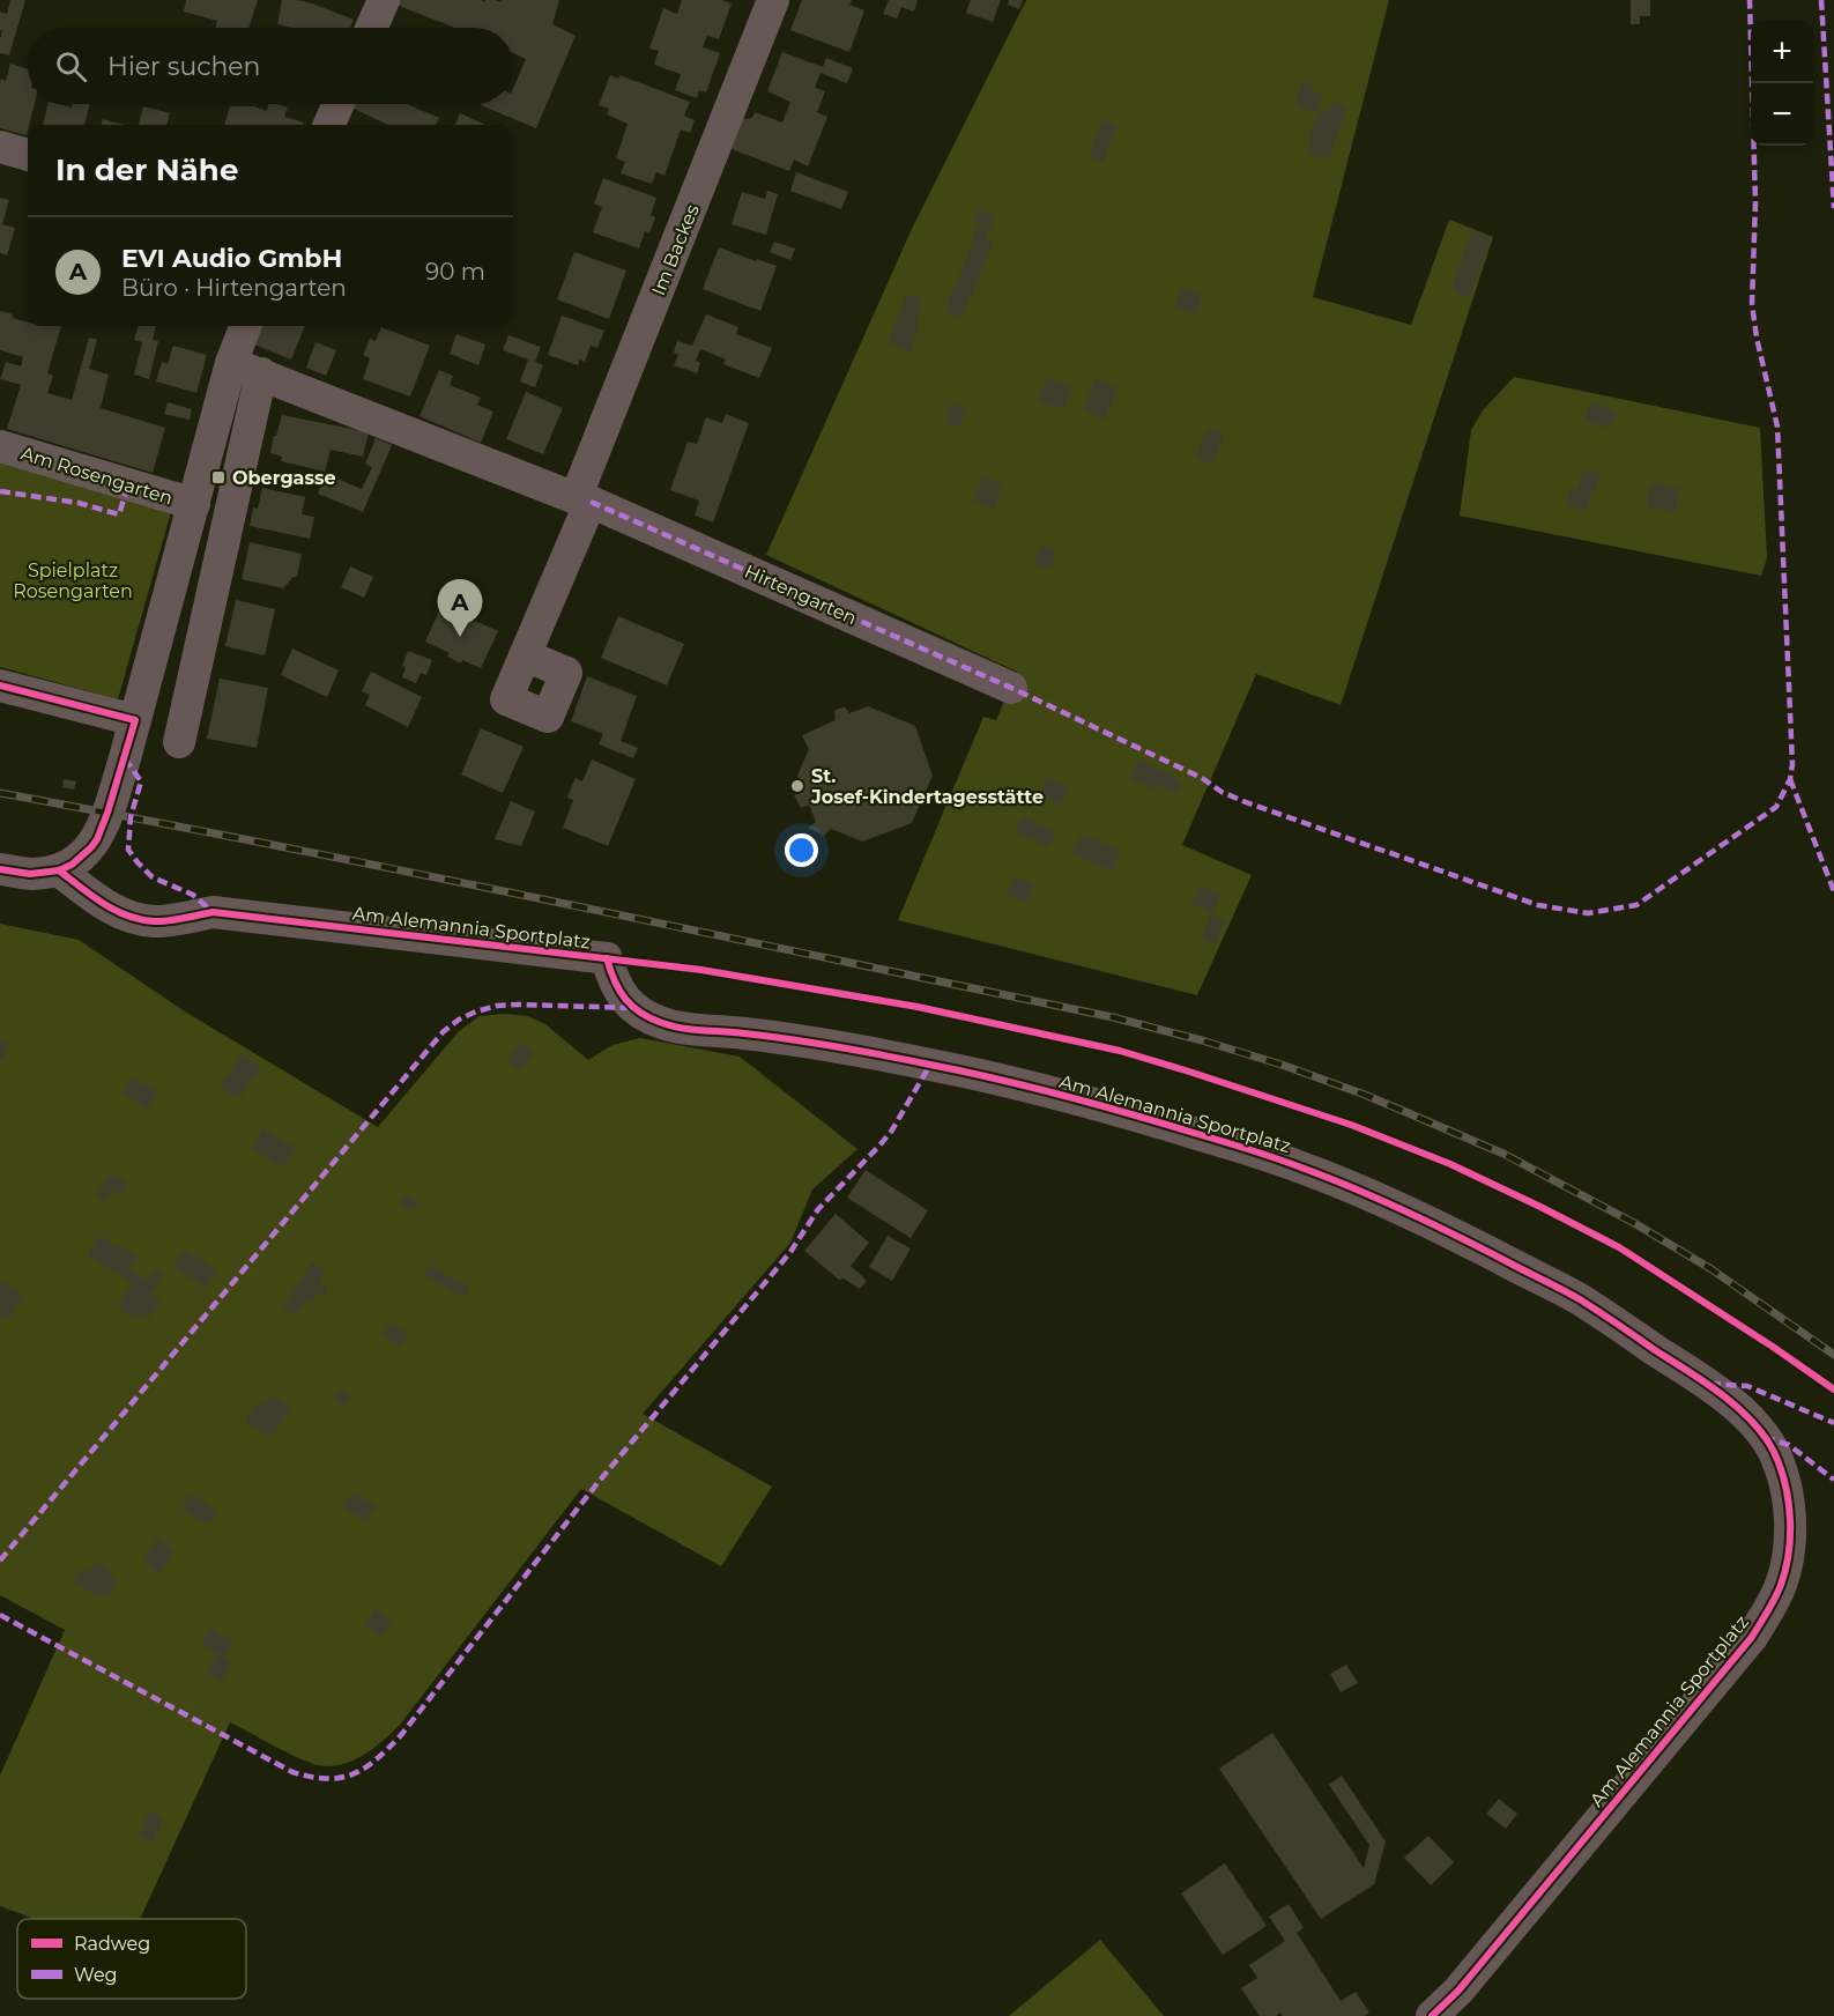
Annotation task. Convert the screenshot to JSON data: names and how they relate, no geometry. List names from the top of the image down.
{
  "streets": {
    "street": [
      "Im Backes",
      "Am Rosengarten",
      "Hirtengarten",
      "Am Alemannia Sportplatz"
    ]
  },
  "crossings": [
    ["Im Backes", "Hirtengarten"]
  ],
  "parks": ["Spielplatz Rosengarten"],
  "places": {
    "transit": ["Obergasse"],
    "other": ["St. Josef-Kindertagesstätte"]
  },
  "legend": ["Radweg", "Weg"],
  "page": {
    "map_buttons": ["+", "−"],
    "search": "Hier suchen",
    "heading": "In der Nähe",
    "list": [
      {
        "mark": "A",
        "name": "EVI Audio GmbH",
        "note": "Büro · Hirtengarten",
        "value": "90 m"
      }
    ],
    "pins": "A"
  }
}
